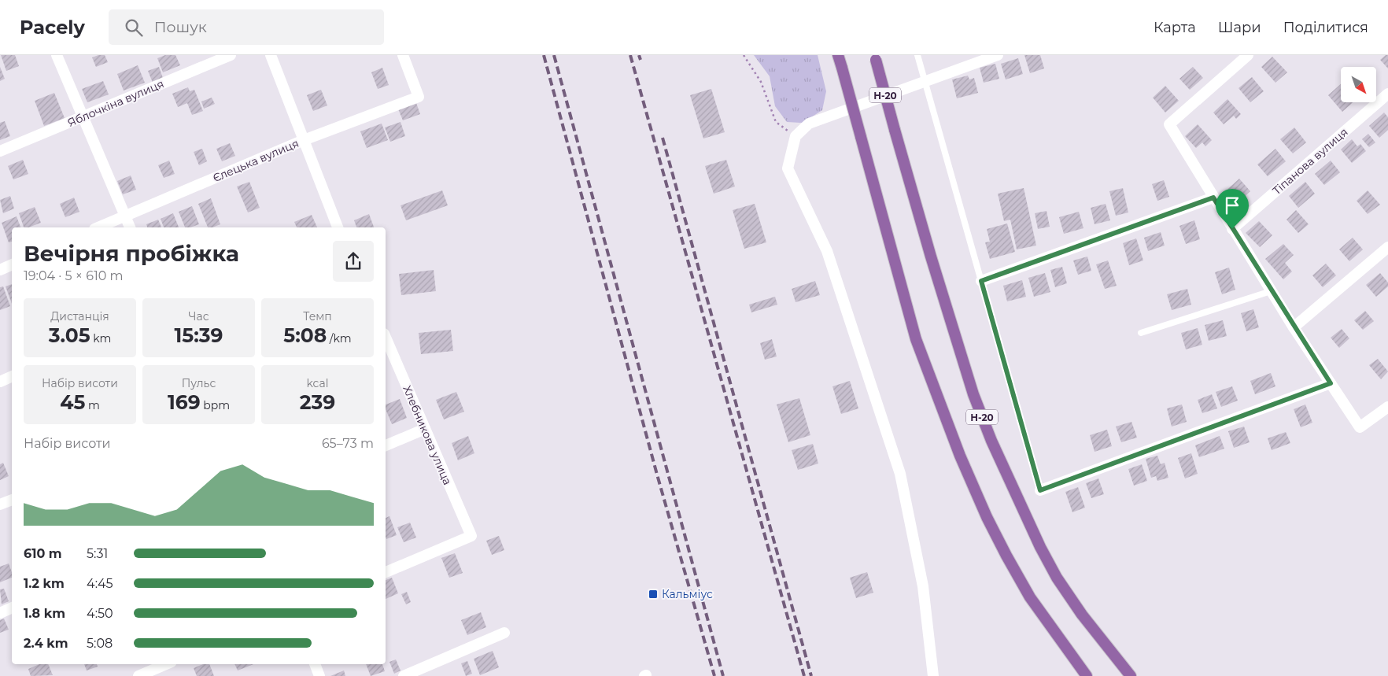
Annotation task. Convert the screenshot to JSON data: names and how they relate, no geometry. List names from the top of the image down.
{
  "streets": {
    "main road": ["Н-20"],
    "street": [
      "Яблочкіна вулиця",
      "Єлецька вулиця",
      "Тіпанова вулиця",
      "Хлебникова улица"
    ]
  },
  "places": {
    "transit": ["Кальміус"]
  },
  "north": "bottom right",
  "page": {
    "header": "Pacely",
    "search": "Пошук",
    "nav": ["Карта", "Шари", "Поділитися"],
    "heading": ["Вечірня пробіжка", "19:04 · 5 × 610 m"],
    "stats": [
      ["Дистанція", "3.05 km"],
      ["Час", "15:39"],
      ["Темп", "5:08 /km"],
      ["Набір висоти", "45 m"],
      ["Пульс", "169 bpm"],
      ["kcal", "239"]
    ],
    "chart": ["Набір висоти", "65–73 m"],
    "list": [
      {
        "name": "610 m",
        "note": "5:31"
      },
      {
        "name": "1.2 km",
        "note": "4:45"
      },
      {
        "name": "1.8 km",
        "note": "4:50"
      },
      {
        "name": "2.4 km",
        "note": "5:08"
      }
    ]
  }
}
